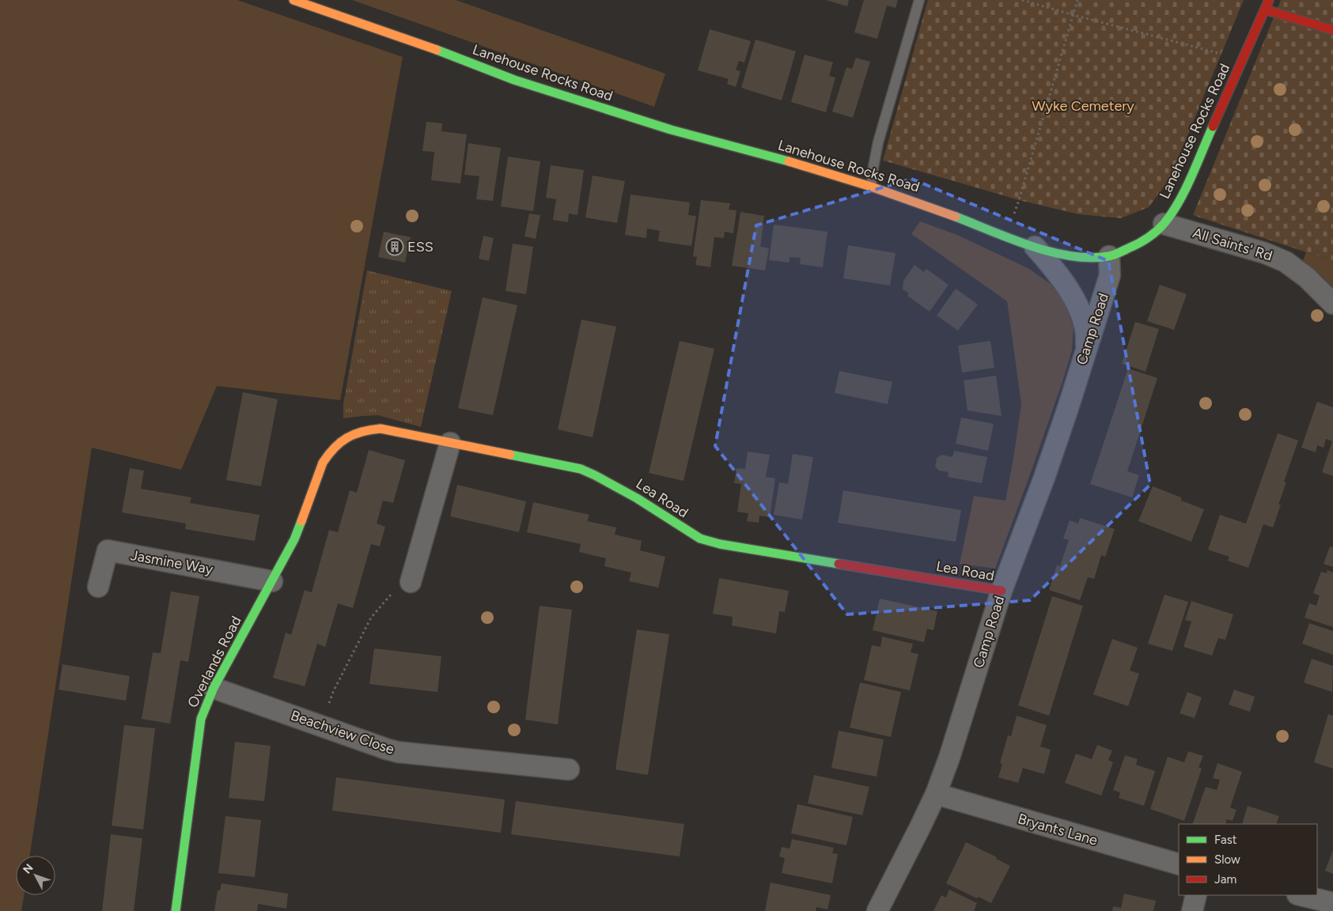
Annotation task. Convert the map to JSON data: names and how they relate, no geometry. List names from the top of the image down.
{
  "streets": {
    "main road": ["Lanehouse Rocks Road", "Lea Road", "Overlands Road"],
    "street": [
      "All Saints' Rd",
      "Camp Road",
      "Jasmine Way",
      "Beachview Close",
      "Bryants Lane"
    ]
  },
  "crossings": [
    ["Lanehouse Rocks Road", "All Saints' Rd"],
    ["Lanehouse Rocks Road", "Camp Road"],
    ["Camp Road", "Lea Road"],
    ["Camp Road", "Bryants Lane"],
    ["Lea Road", "Overlands Road"],
    ["Jasmine Way", "Overlands Road"],
    ["Overlands Road", "Beachview Close"]
  ],
  "parks": ["Wyke Cemetery"],
  "places": {
    "building": ["ESS"]
  },
  "legend": ["Fast", "Slow", "Jam"],
  "north": "top left"
}
